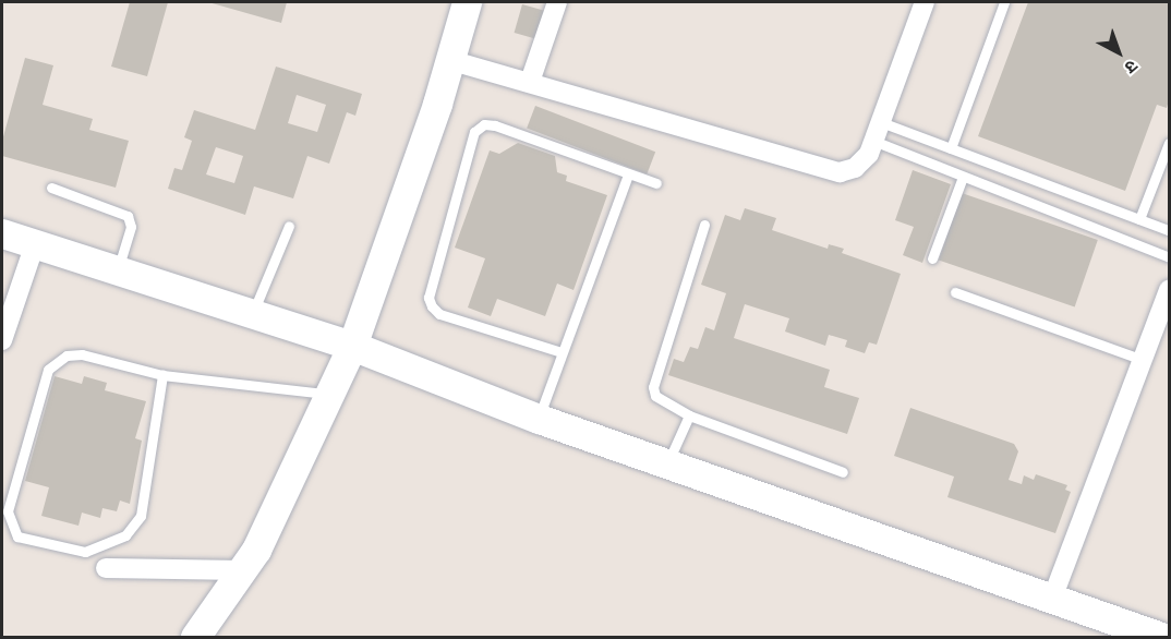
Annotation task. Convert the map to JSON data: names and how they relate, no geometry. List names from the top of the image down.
{
  "north": "bottom right"
}
